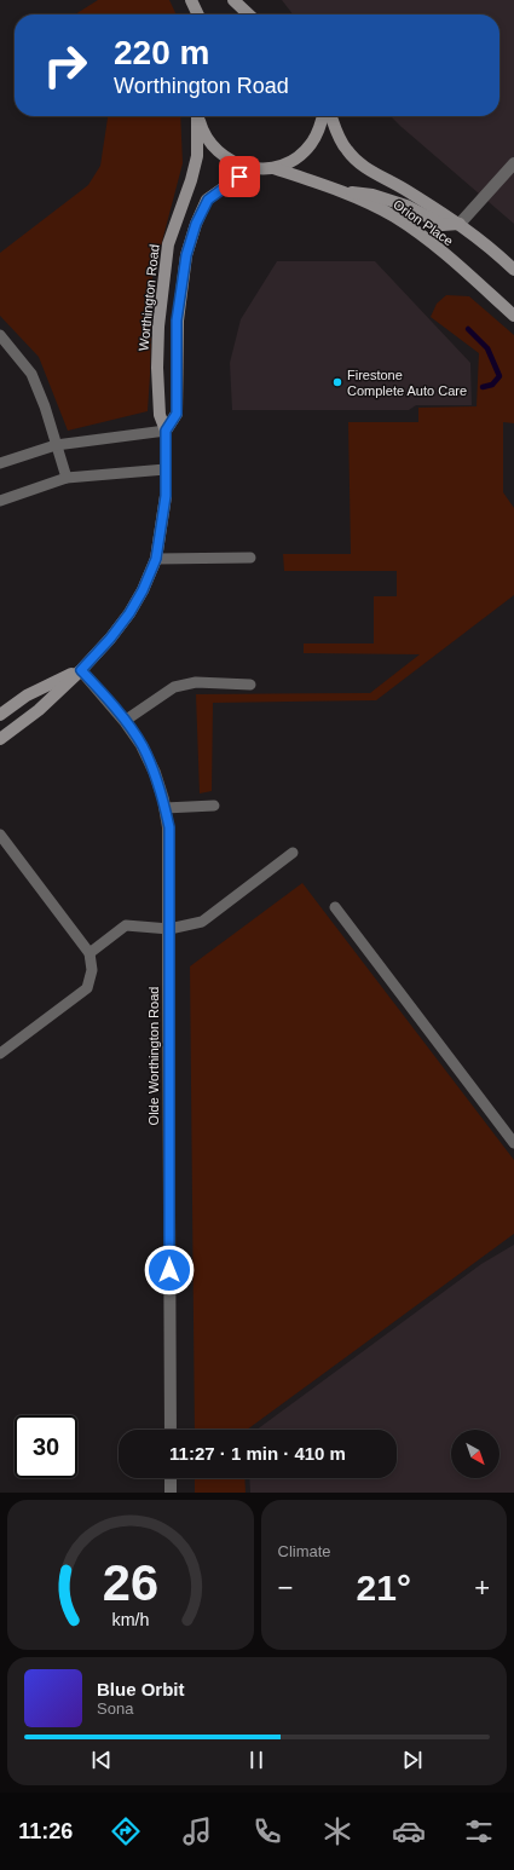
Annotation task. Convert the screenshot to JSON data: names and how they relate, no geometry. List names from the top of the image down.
{
  "streets": {
    "street": ["Orion Place", "Worthington Road", "Olde Worthington Road"]
  },
  "crossings": [
    ["Worthington Road", "Olde Worthington Road"]
  ],
  "places": ["Firestone Complete Auto Care"],
  "north": "bottom right",
  "page": {
    "turn": ["220 m", "Worthington Road"],
    "limit": "30",
    "trip": "11:27 · 1 min · 410 m",
    "tile": "Climate",
    "heat": ["−", "21°", "+"],
    "song": ["Blue Orbit", "Sona"],
    "tabs": "11:26",
    "gauge": ["26", "km/h"]
  }
}
